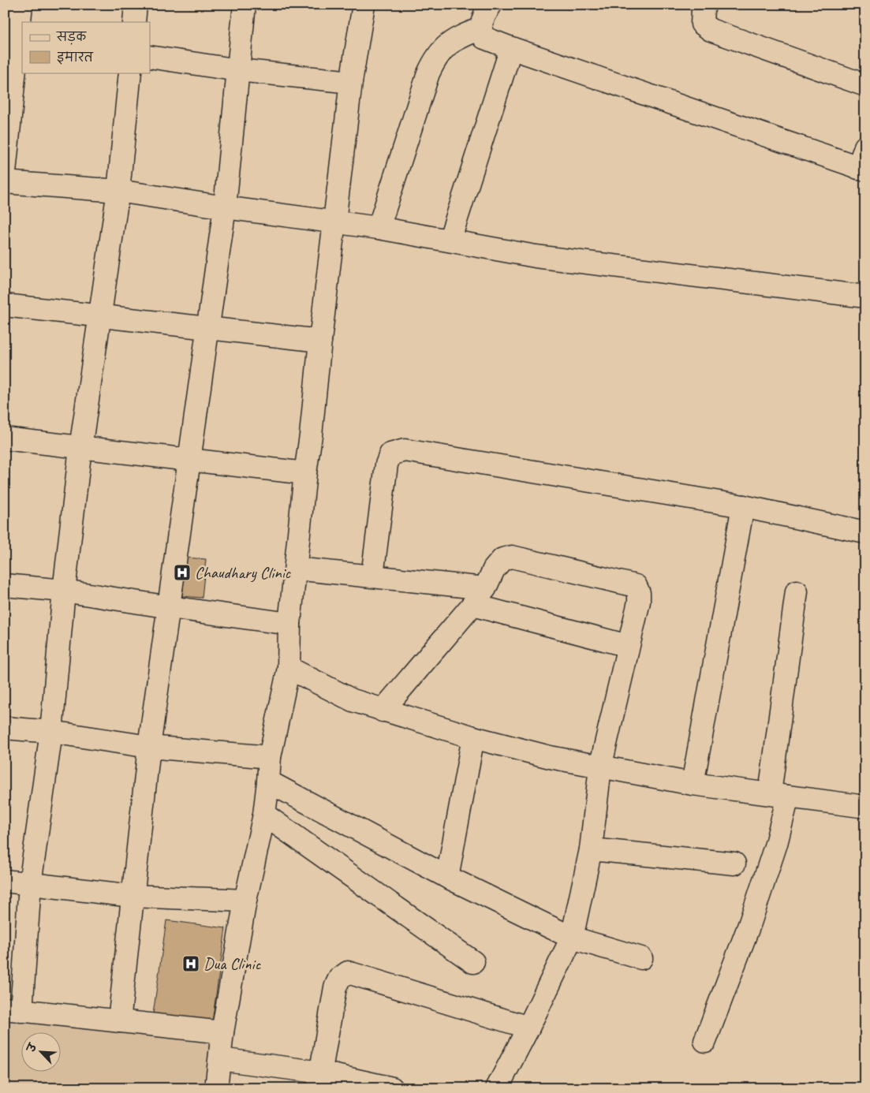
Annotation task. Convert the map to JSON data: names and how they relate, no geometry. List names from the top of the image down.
{
  "places": {
    "hospital": ["Chaudhary Clinic", "Dua Clinic"]
  },
  "legend": ["सड़क", "इमारत"],
  "north": "top left"
}
